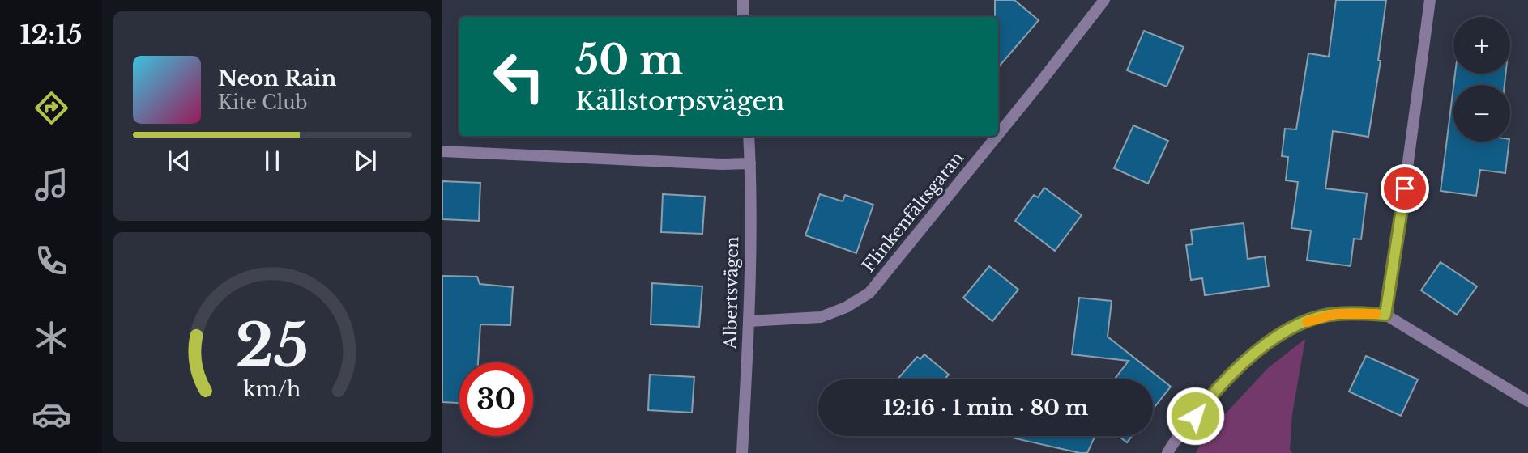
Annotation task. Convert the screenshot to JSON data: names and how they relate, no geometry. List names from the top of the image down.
{
  "streets": {
    "street": ["Flinkenfältsgatan", "Albertsvägen"]
  },
  "crossings": [
    ["Flinkenfältsgatan", "Albertsvägen"]
  ],
  "page": {
    "tabs": "12:15",
    "map_buttons": ["+", "−"],
    "turn": ["50 m", "Källstorpsvägen"],
    "song": ["Neon Rain", "Kite Club"],
    "limit": "30",
    "trip": "12:16 · 1 min · 80 m",
    "gauge": ["25", "km/h"]
  }
}
